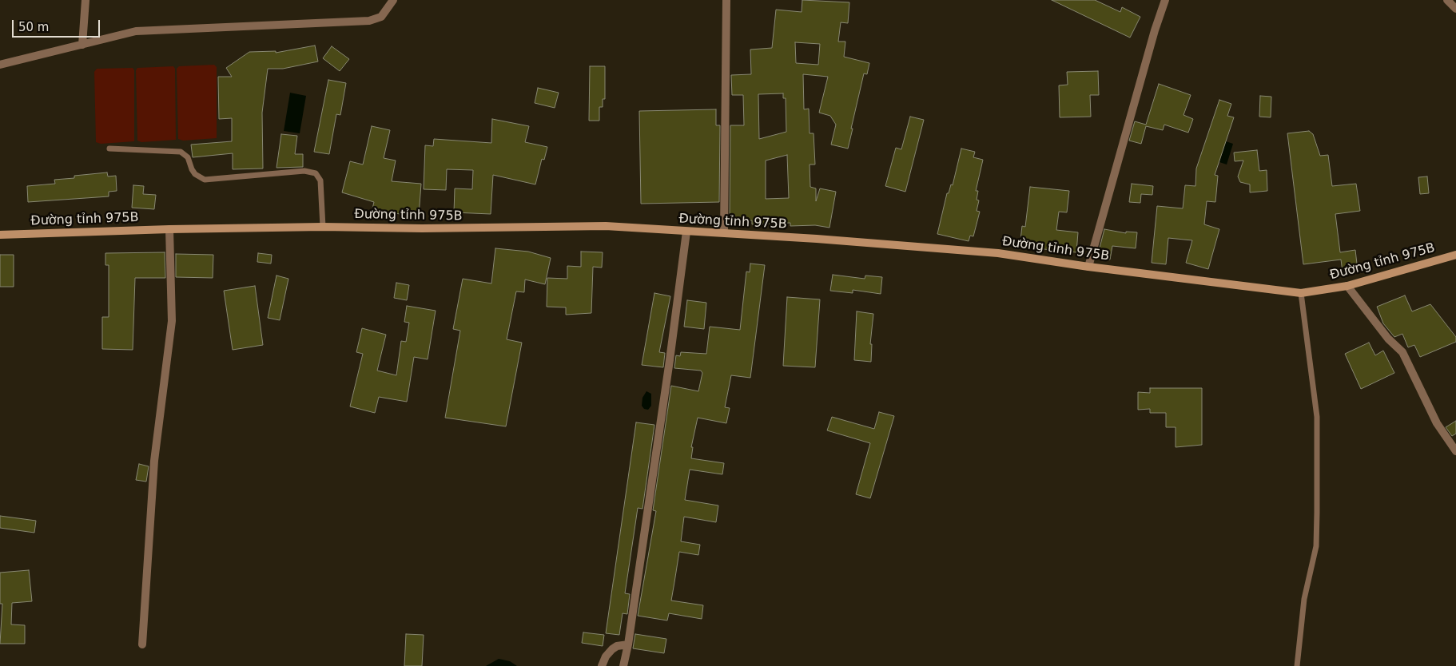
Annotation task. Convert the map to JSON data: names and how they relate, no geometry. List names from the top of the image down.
{
  "streets": {
    "main road": ["Đường tỉnh 975B"]
  },
  "scale_bar": "50 m"
}
